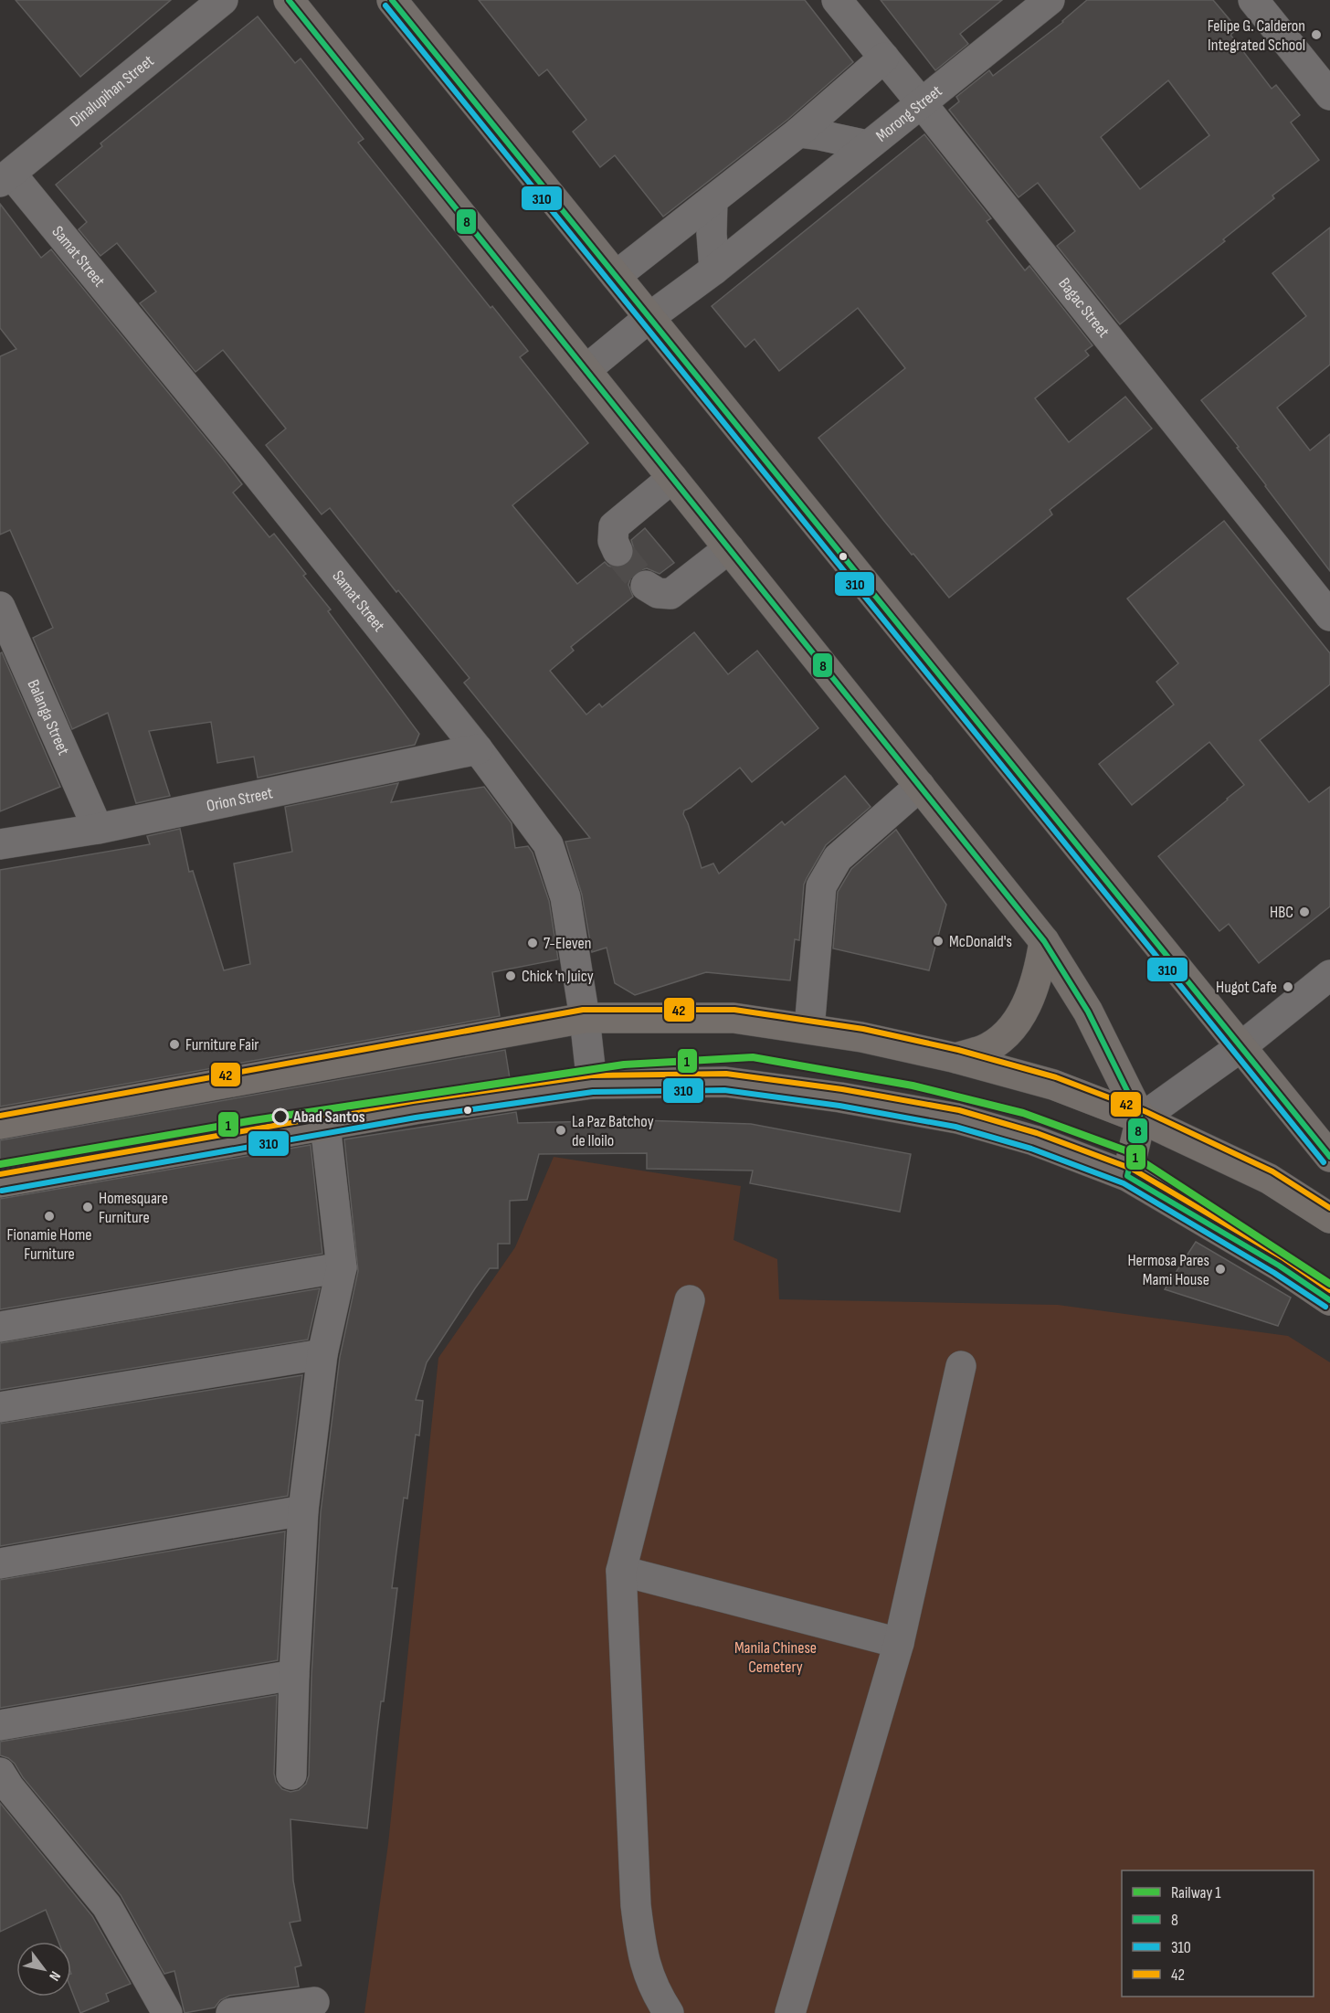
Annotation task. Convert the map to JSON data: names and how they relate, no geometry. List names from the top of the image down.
{
  "streets": {
    "street": [
      "Dinalupihan Street",
      "Morong Street",
      "Samat Street",
      "Bagac Street",
      "Balanga Street",
      "Orion Street"
    ]
  },
  "crossings": [
    ["Dinalupihan Street", "Samat Street"],
    ["Morong Street", "Bagac Street"],
    ["Samat Street", "Orion Street"],
    ["Balanga Street", "Orion Street"]
  ],
  "parks": ["Manila Chinese Cemetery"],
  "places": [
    "Felipe G. Calderon Integrated School",
    "HBC",
    "McDonald's",
    "7-Eleven",
    "Chick 'n Juicy",
    "Hugot Cafe",
    "Furniture Fair",
    "Abad Santos",
    "La Paz Batchoy de Iloilo",
    "Homesquare Furniture",
    "Fionamie Home Furniture",
    "Hermosa Pares Mami House"
  ],
  "lines": [
    "transit line 8",
    "transit line 310",
    "transit line 42",
    "rail line 1"
  ],
  "legend": [
    "Railway 1",
    "8",
    "310",
    "42"
  ],
  "north": "bottom right"
}
